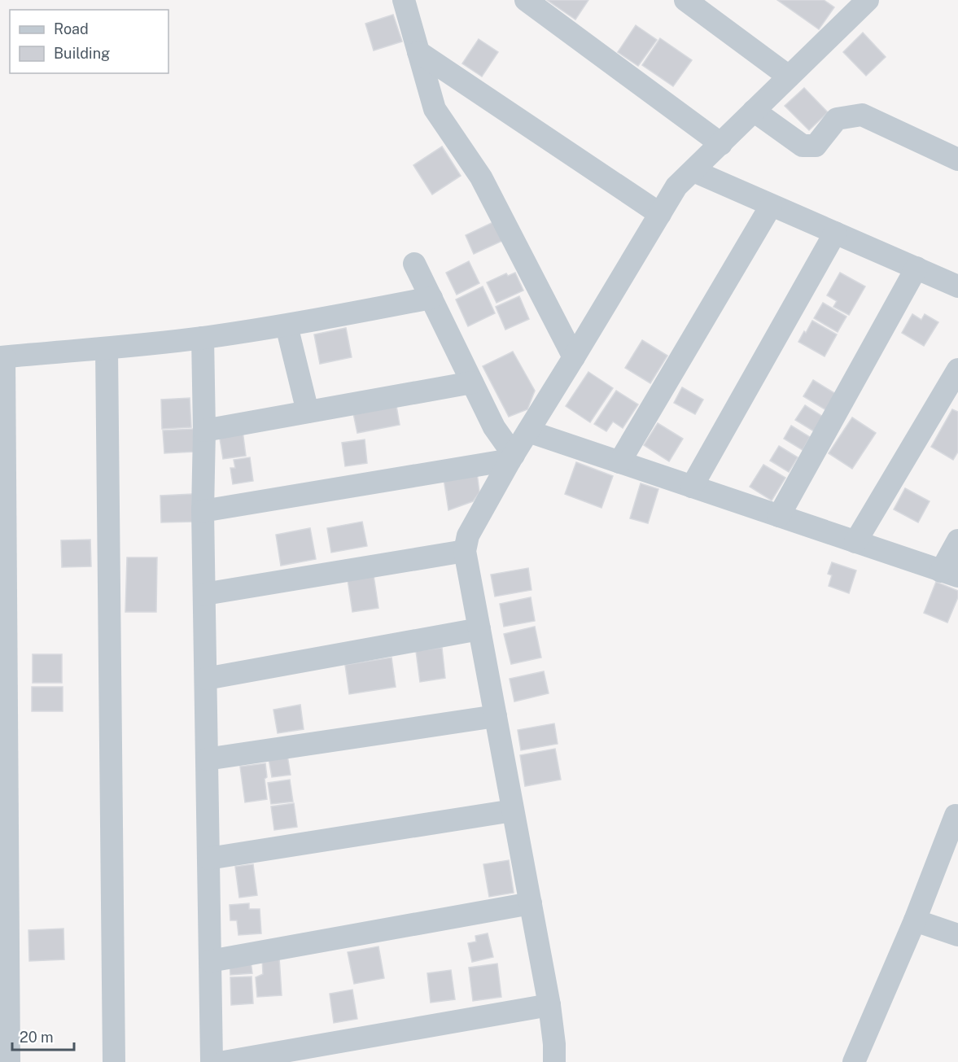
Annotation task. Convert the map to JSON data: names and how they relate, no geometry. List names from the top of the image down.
{
  "legend": ["Road", "Building"],
  "scale_bar": "20 m"
}
